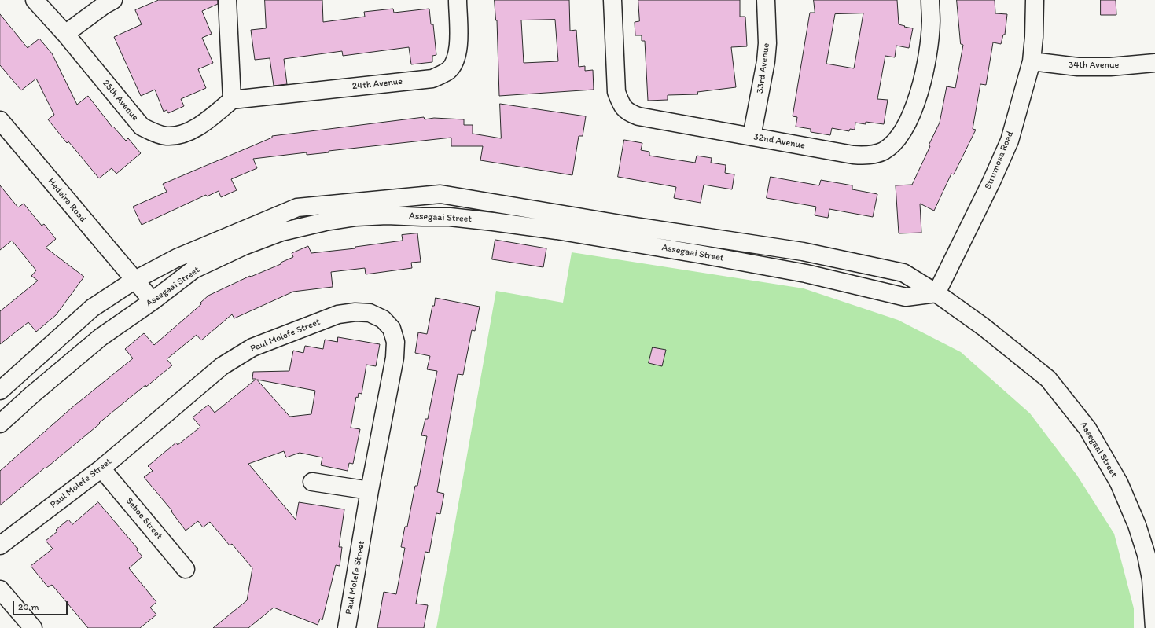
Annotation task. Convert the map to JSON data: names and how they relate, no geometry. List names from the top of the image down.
{
  "streets": {
    "street": [
      "34th Avenue",
      "33rd Avenue",
      "24th Avenue",
      "25th Avenue",
      "32nd Avenue",
      "Strumosa Road",
      "Hedeira Road",
      "Assegaai Street",
      "Paul Molefe Street",
      "Seboe Street"
    ]
  },
  "crossings": [
    ["34th Avenue", "Strumosa Road"],
    ["33rd Avenue", "32nd Avenue"],
    ["24th Avenue", "25th Avenue"],
    ["Strumosa Road", "Assegaai Street"],
    ["Hedeira Road", "Assegaai Street"],
    ["Paul Molefe Street", "Seboe Street"]
  ],
  "scale_bar": "20 m"
}
